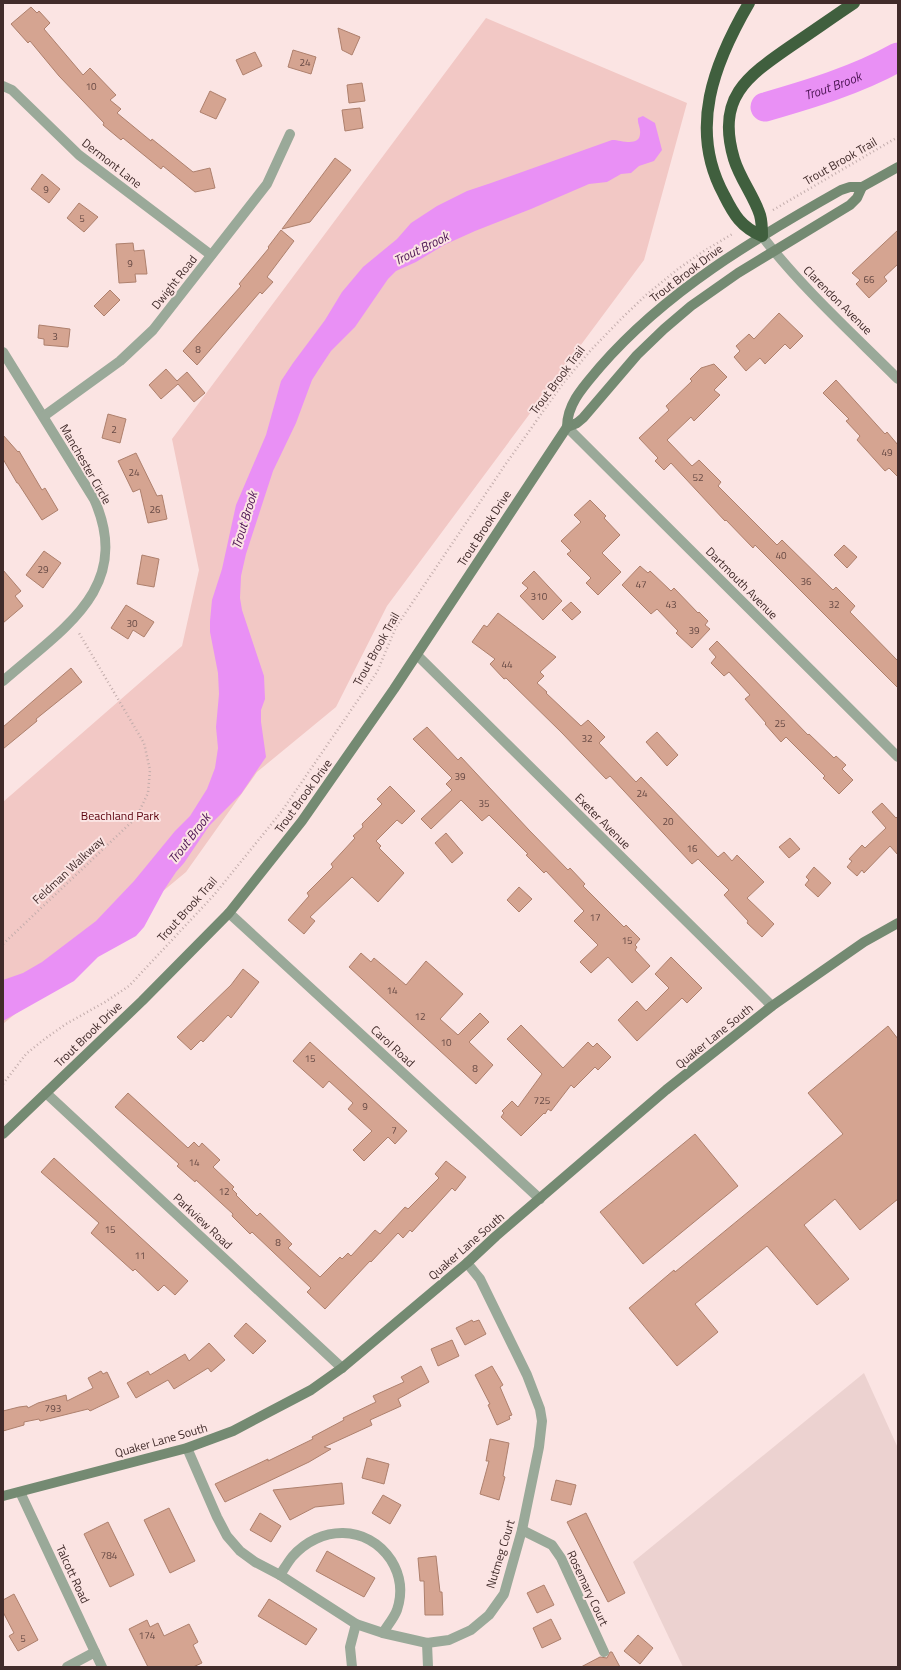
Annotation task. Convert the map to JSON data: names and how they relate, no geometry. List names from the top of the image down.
{
  "streets": {
    "main road": ["Trout Brook Drive", "Quaker Lane South"],
    "street": [
      "Dermont Lane",
      "Dwight Road",
      "Clarendon Avenue",
      "Manchester Circle",
      "Dartmouth Avenue",
      "Exeter Avenue",
      "Carol Road",
      "Parkview Road",
      "Nutmeg Court",
      "Talcott Road",
      "Rosemary Court"
    ],
    "path": ["Trout Brook Trail", "Feldman Walkway"]
  },
  "crossings": [
    ["Dermont Lane", "Dwight Road"],
    ["Trout Brook Drive", "Clarendon Avenue"],
    ["Trout Brook Drive", "Dartmouth Avenue"],
    ["Trout Brook Drive", "Exeter Avenue"],
    ["Trout Brook Drive", "Carol Road"],
    ["Trout Brook Drive", "Parkview Road"],
    ["Dwight Road", "Manchester Circle"],
    ["Exeter Avenue", "Quaker Lane South"],
    ["Quaker Lane South", "Carol Road"],
    ["Quaker Lane South", "Parkview Road"],
    ["Quaker Lane South", "Nutmeg Court"],
    ["Quaker Lane South", "Talcott Road"],
    ["Nutmeg Court", "Rosemary Court"]
  ],
  "water": ["Trout Brook"],
  "parks": ["Beachland Park"],
  "house_numbers": [
    "24",
    "10",
    "9",
    "5",
    "9",
    "66",
    "3",
    "8",
    "2",
    "49",
    "24",
    "52",
    "26",
    "40",
    "29",
    "36",
    "47",
    "310",
    "43",
    "32",
    "30",
    "39",
    "44",
    "25",
    "32",
    "39",
    "24",
    "35",
    "20",
    "16",
    "17",
    "15",
    "14",
    "12",
    "10",
    "15",
    "8",
    "725",
    "9",
    "7",
    "14",
    "12",
    "15",
    "8",
    "11",
    "793",
    "784",
    "174",
    "5"
  ]
}
